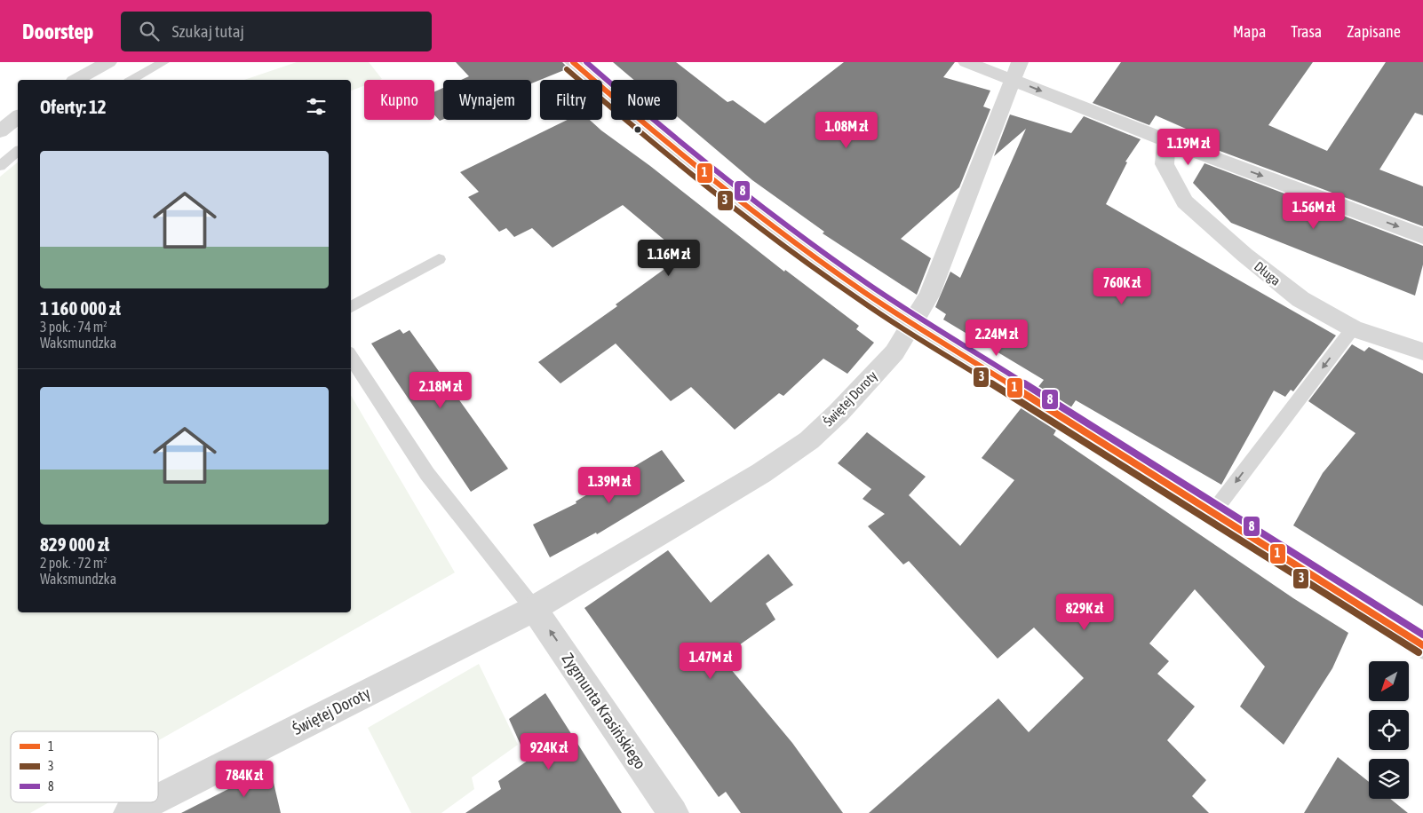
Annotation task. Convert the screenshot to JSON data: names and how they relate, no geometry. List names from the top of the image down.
{
  "streets": {
    "street": ["Długa", "Świętej Doroty", "Zygmunta Krasińskiego"]
  },
  "crossings": [
    ["Świętej Doroty", "Zygmunta Krasińskiego"]
  ],
  "one_way": ["Zygmunta Krasińskiego"],
  "lines": ["transit line 1", "transit line 8", "transit line 3"],
  "legend": ["1", "3", "8"],
  "north": "bottom left",
  "page": {
    "header": "Doorstep",
    "search": "Szukaj tutaj",
    "nav": ["Mapa", "Trasa", "Zapisane"],
    "chip": [
      "Kupno",
      "Wynajem",
      "Filtry",
      "Nowe"
    ],
    "heading": "Oferty: 12",
    "price": [
      "1.08M zł",
      "1.19M zł",
      "1.56M zł",
      "1.16M zł",
      "760K zł",
      "2.24M zł",
      "2.18M zł",
      "1.39M zł",
      "829K zł",
      "1.47M zł",
      "924K zł",
      "784K zł"
    ],
    "list": [
      {
        "name": "1 160 000 zł",
        "note": "3 pok. · 74 m² · Waksmundzka"
      },
      {
        "name": "829 000 zł",
        "note": "2 pok. · 72 m² · Waksmundzka"
      }
    ]
  }
}
